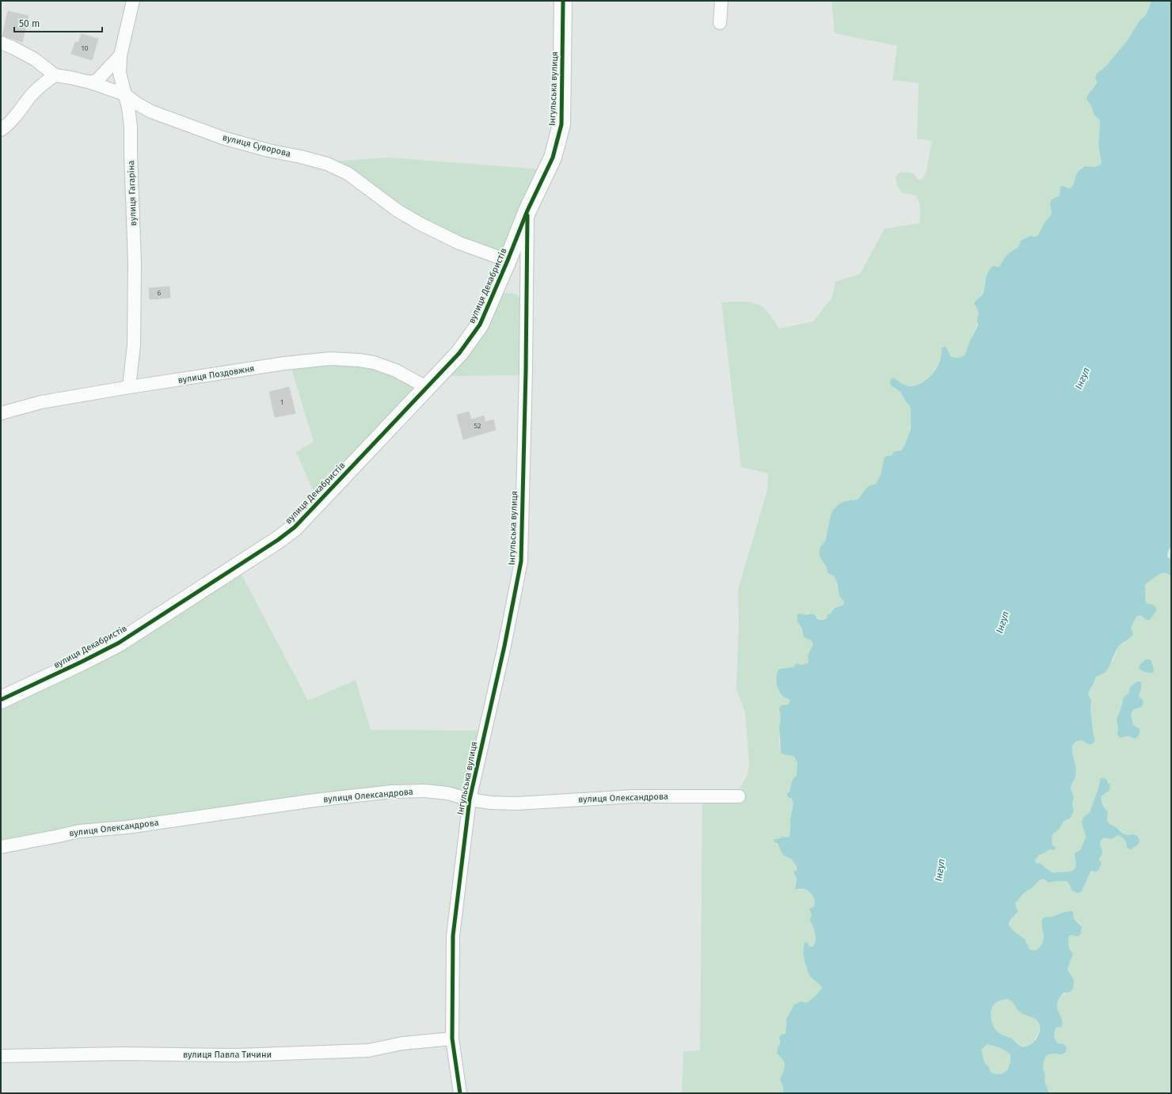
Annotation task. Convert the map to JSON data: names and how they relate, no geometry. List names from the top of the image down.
{
  "streets": {
    "street": [
      "Інгульська вулиця",
      "вулиця Суворова",
      "вулиця Гагаріна",
      "вулиця Декабристів",
      "вулиця Поздовжня",
      "вулиця Олександрова",
      "вулиця Павла Тичини"
    ]
  },
  "crossings": [
    ["Інгульська вулиця", "вулиця Декабристів"],
    ["Інгульська вулиця", "вулиця Олександрова"],
    ["Інгульська вулиця", "вулиця Павла Тичини"],
    ["вулиця Суворова", "вулиця Гагаріна"],
    ["вулиця Суворова", "вулиця Декабристів"],
    ["вулиця Гагаріна", "вулиця Поздовжня"],
    ["вулиця Декабристів", "вулиця Поздовжня"]
  ],
  "water": ["Інгул"],
  "house_numbers": [
    "10",
    "6",
    "1",
    "52"
  ],
  "scale_bar": "50 m"
}
